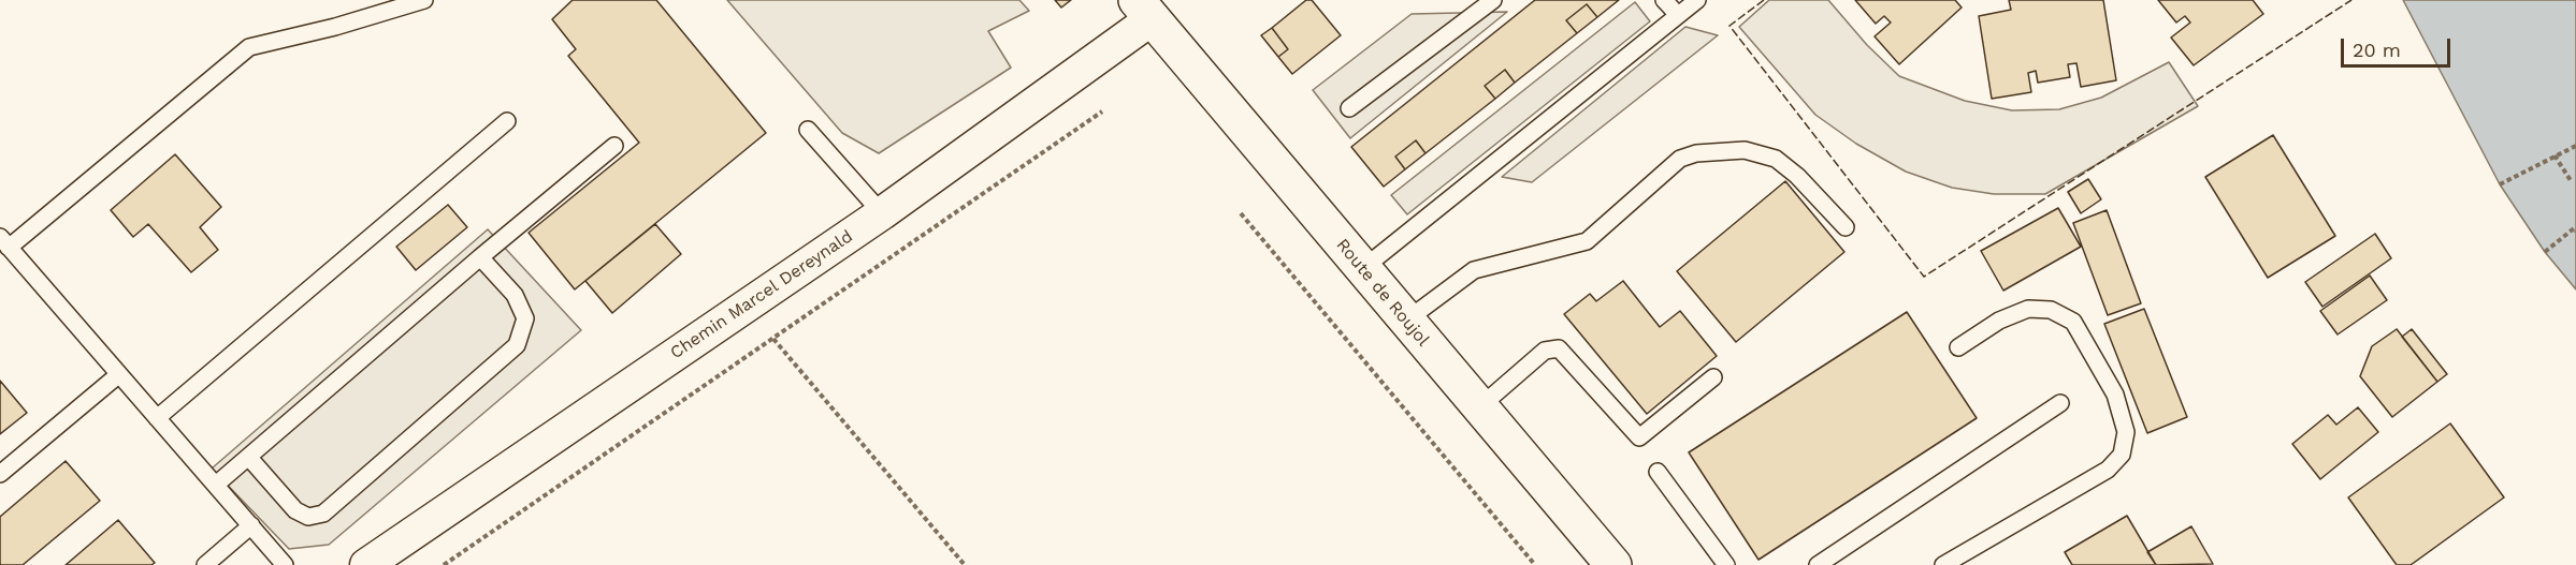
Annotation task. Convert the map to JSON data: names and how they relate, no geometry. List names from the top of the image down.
{
  "streets": {
    "main road": ["Route de Roujol"],
    "street": ["Chemin Marcel Dereynald"]
  },
  "crossings": [
    ["Route de Roujol", "Chemin Marcel Dereynald"]
  ],
  "scale_bar": "20 m"
}
